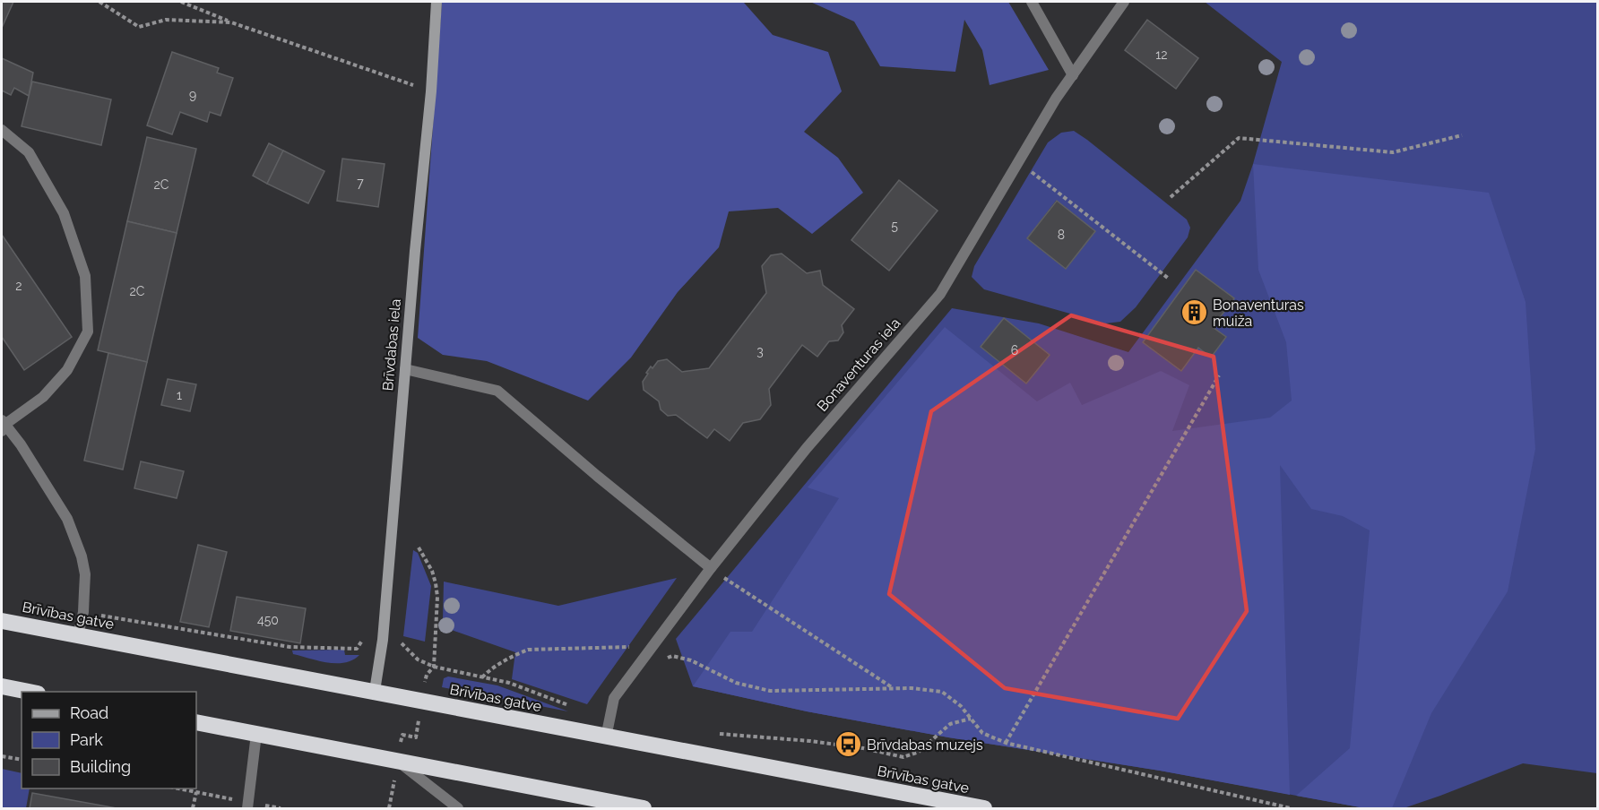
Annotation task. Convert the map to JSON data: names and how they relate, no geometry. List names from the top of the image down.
{
  "streets": {
    "highway": ["Brīvības gatve"],
    "street": ["Brīvdabas iela", "Bonaventuras iela"]
  },
  "crossings": [
    ["Brīvdabas iela", "Brīvības gatve"],
    ["Bonaventuras iela", "Brīvības gatve"]
  ],
  "places": {
    "building": ["Bonaventuras muiža"],
    "bus stop": ["Brīvdabas muzejs"]
  },
  "house_numbers": [
    "12",
    "9",
    "7",
    "2C",
    "5",
    "8",
    "2",
    "2C",
    "6",
    "3",
    "1",
    "450"
  ],
  "legend": ["Road", "Park", "Building"]
}
